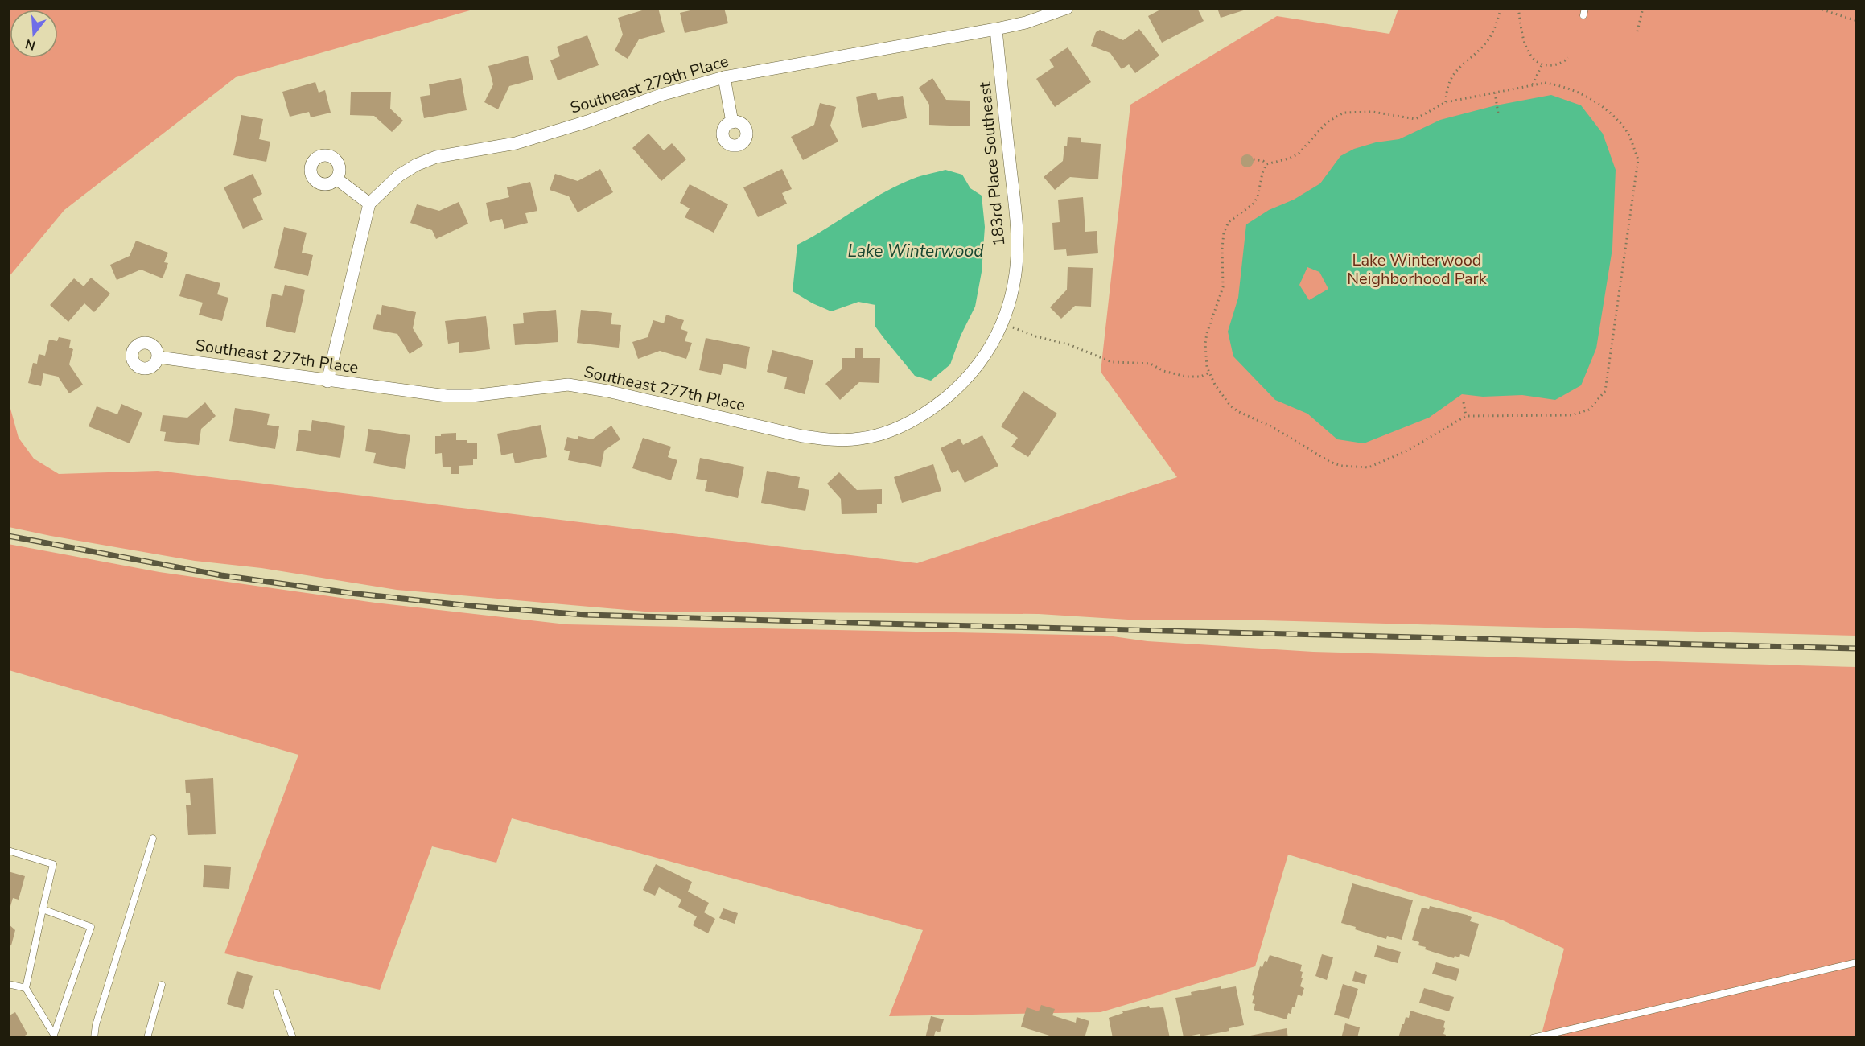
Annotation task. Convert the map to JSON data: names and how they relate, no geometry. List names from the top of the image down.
{
  "streets": {
    "street": ["Southeast 279th Place", "183rd Place Southeast", "Southeast 277th Place"]
  },
  "crossings": [
    ["Southeast 279th Place", "183rd Place Southeast"],
    ["183rd Place Southeast", "Southeast 277th Place"]
  ],
  "water": ["Lake Winterwood"],
  "parks": ["Lake Winterwood Neighborhood Park"],
  "north": "bottom"
}
